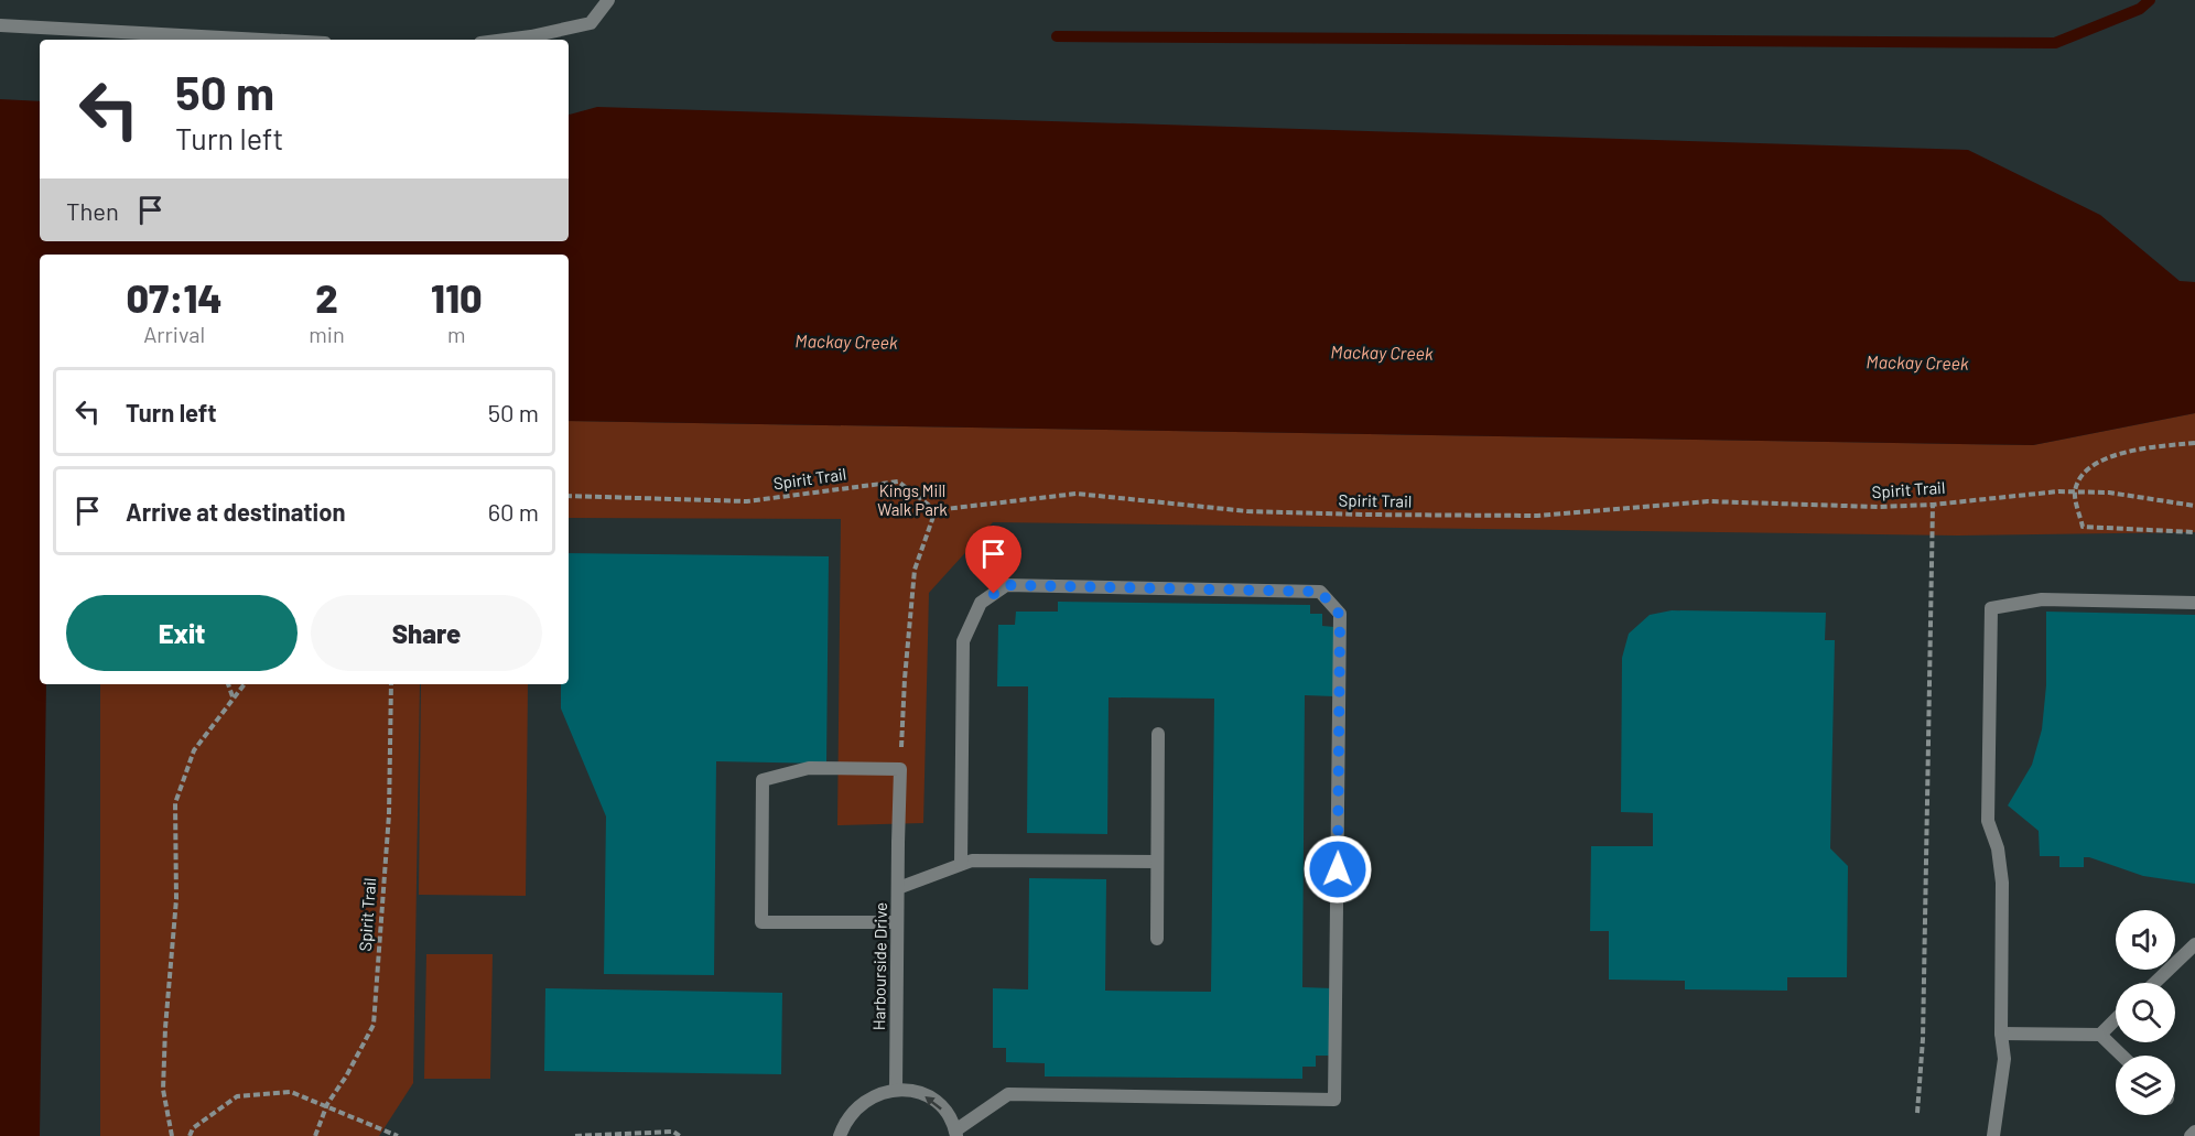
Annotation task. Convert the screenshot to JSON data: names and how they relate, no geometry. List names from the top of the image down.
{
  "streets": {
    "street": ["Harbourside Drive"],
    "path": ["Spirit Trail"]
  },
  "water": ["Mackay Creek"],
  "parks": ["Kings Mill Walk Park"],
  "page": {
    "turn": ["50 m", "Turn left"],
    "then": "Then",
    "eta": [
      "07:14",
      "Arrival",
      "2",
      "min",
      "110",
      "m"
    ],
    "list": [
      {
        "name": "Turn left",
        "value": "50 m"
      },
      {
        "name": "Arrive at destination",
        "value": "60 m"
      }
    ],
    "buttons": ["Exit", "Share"]
  }
}
